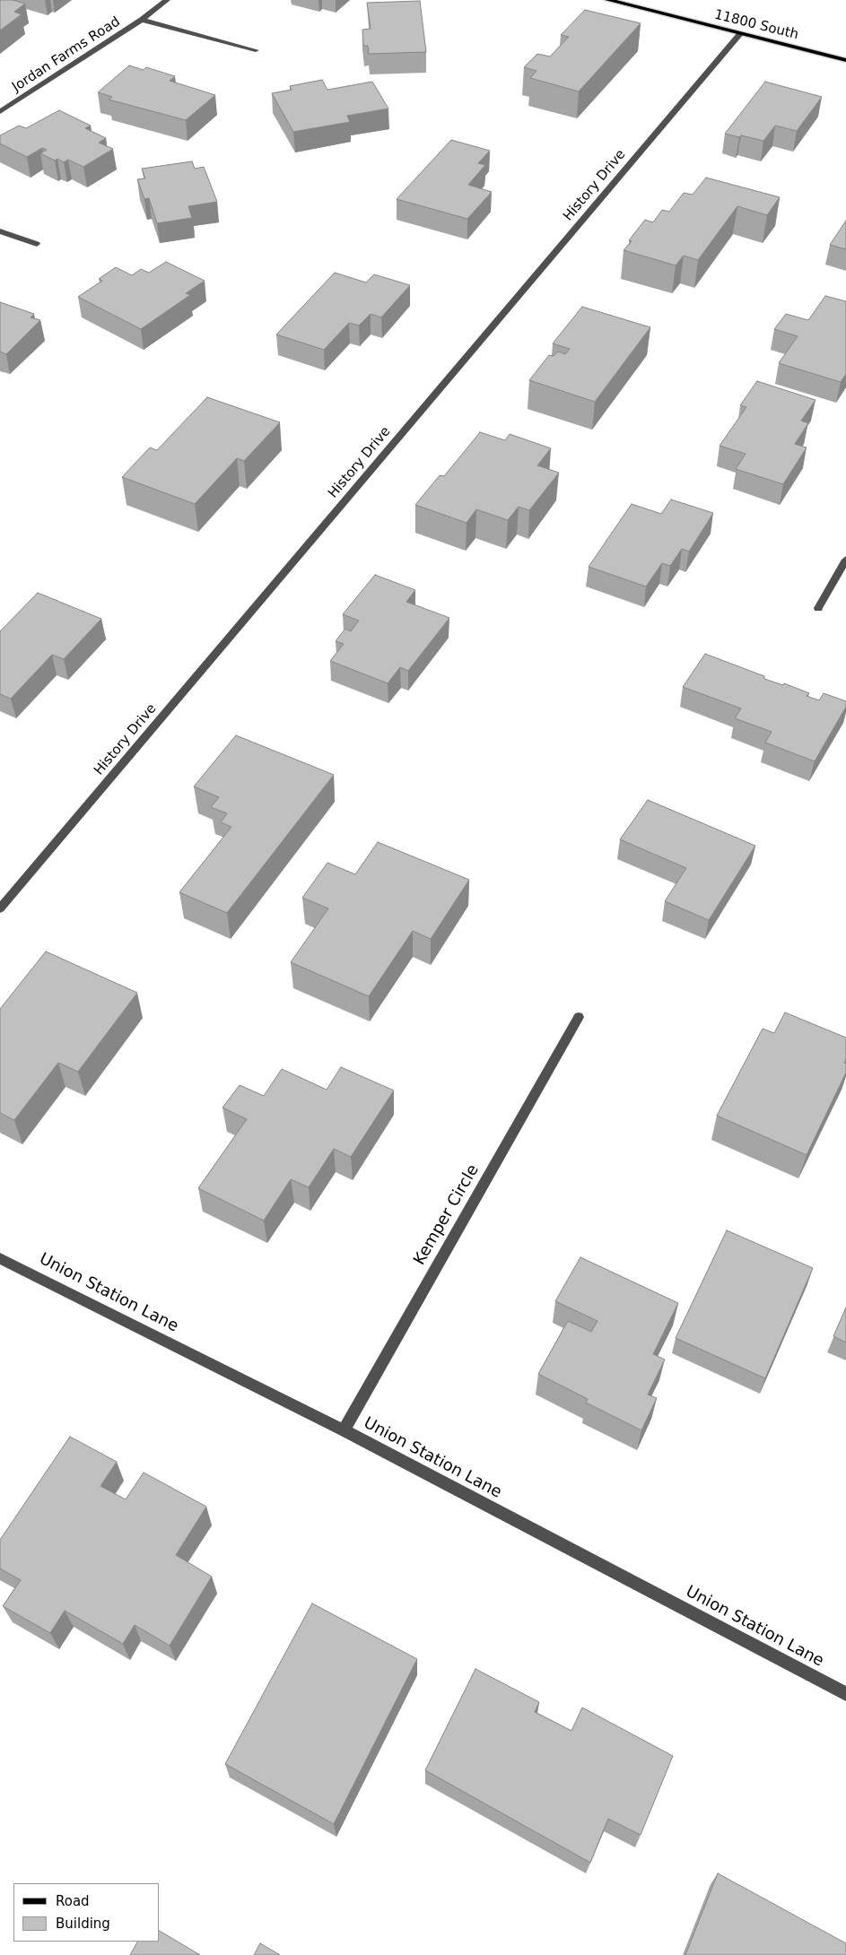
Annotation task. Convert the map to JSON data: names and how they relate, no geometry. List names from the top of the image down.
{
  "streets": {
    "main road": ["11800 South"],
    "street": [
      "Jordan Farms Road",
      "History Drive",
      "Kemper Circle",
      "Union Station Lane"
    ]
  },
  "crossings": [
    ["11800 South", "History Drive"],
    ["Kemper Circle", "Union Station Lane"]
  ],
  "legend": ["Road", "Building"]
}
